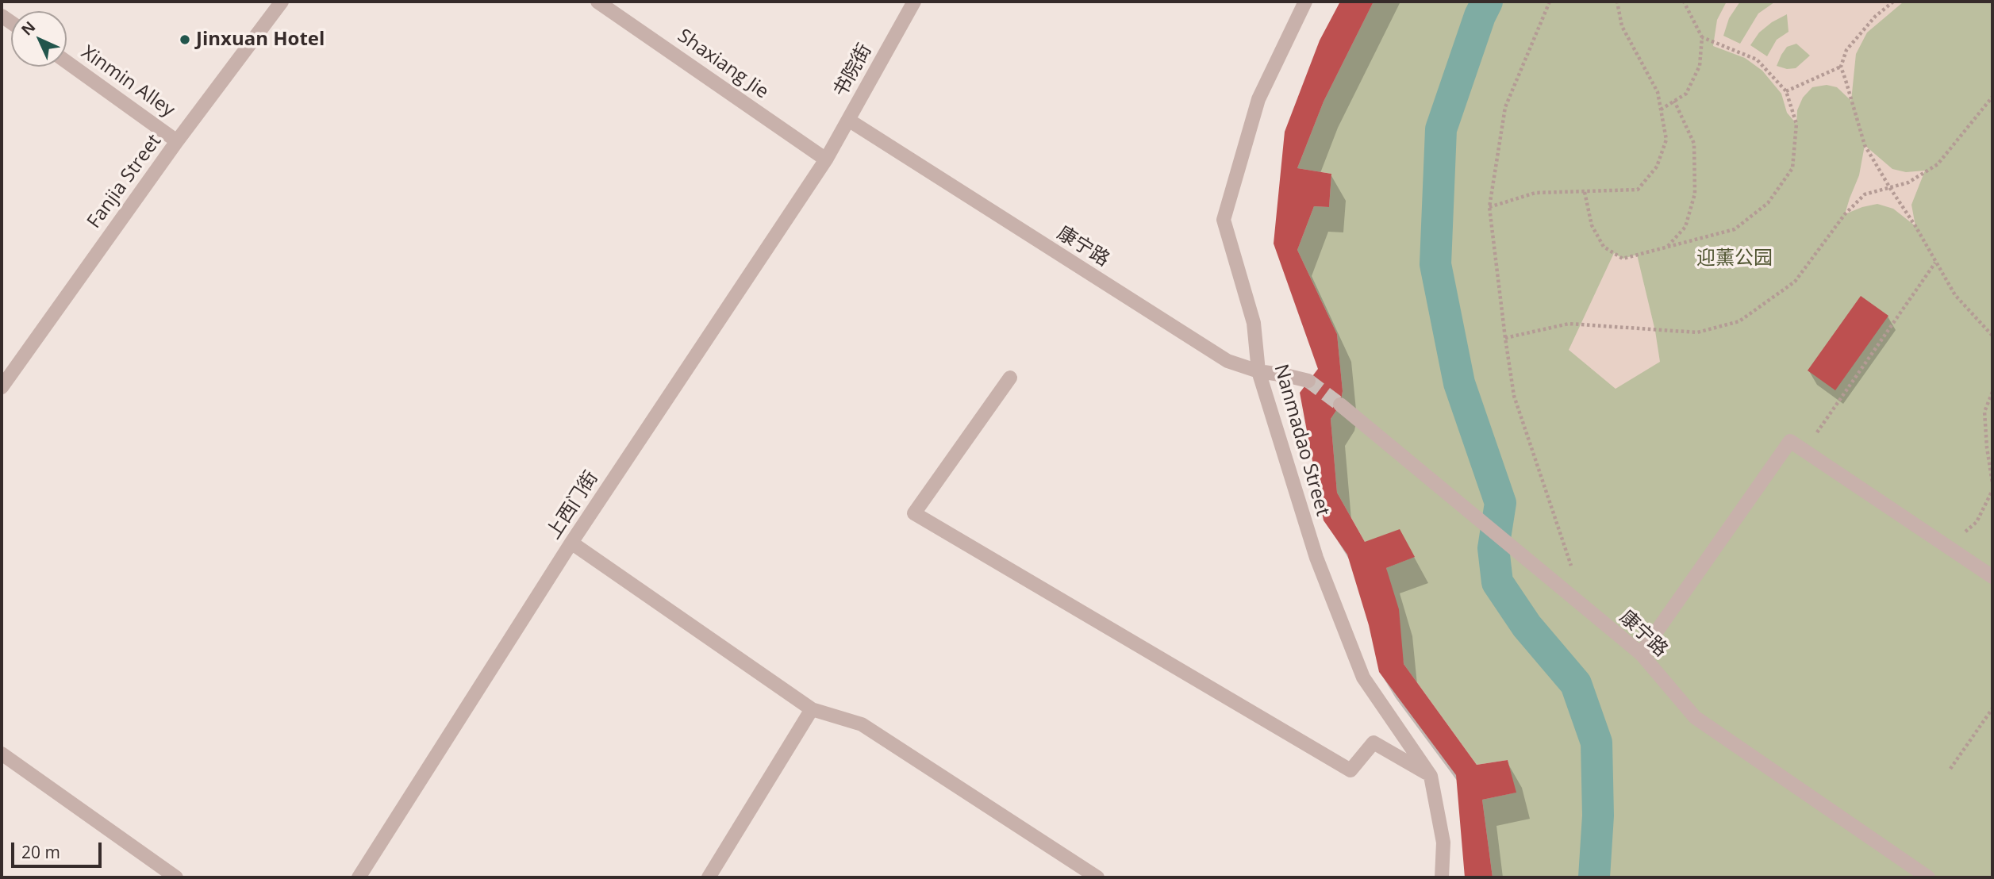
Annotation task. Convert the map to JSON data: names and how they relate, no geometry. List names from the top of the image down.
{
  "streets": {
    "street": [
      "Shaxiang Jie",
      "书院街",
      "Xinmin Alley",
      "Fanjia Street",
      "康宁路",
      "Nanmadao Street",
      "上西门街"
    ]
  },
  "crossings": [
    ["Shaxiang Jie", "书院街"],
    ["Shaxiang Jie", "上西门街"],
    ["书院街", "康宁路"],
    ["书院街", "上西门街"],
    ["Xinmin Alley", "Fanjia Street"],
    ["康宁路", "Nanmadao Street"]
  ],
  "parks": ["迎薰公园"],
  "places": ["Jinxuan Hotel"],
  "scale_bar": "20 m",
  "north": "top left"
}
